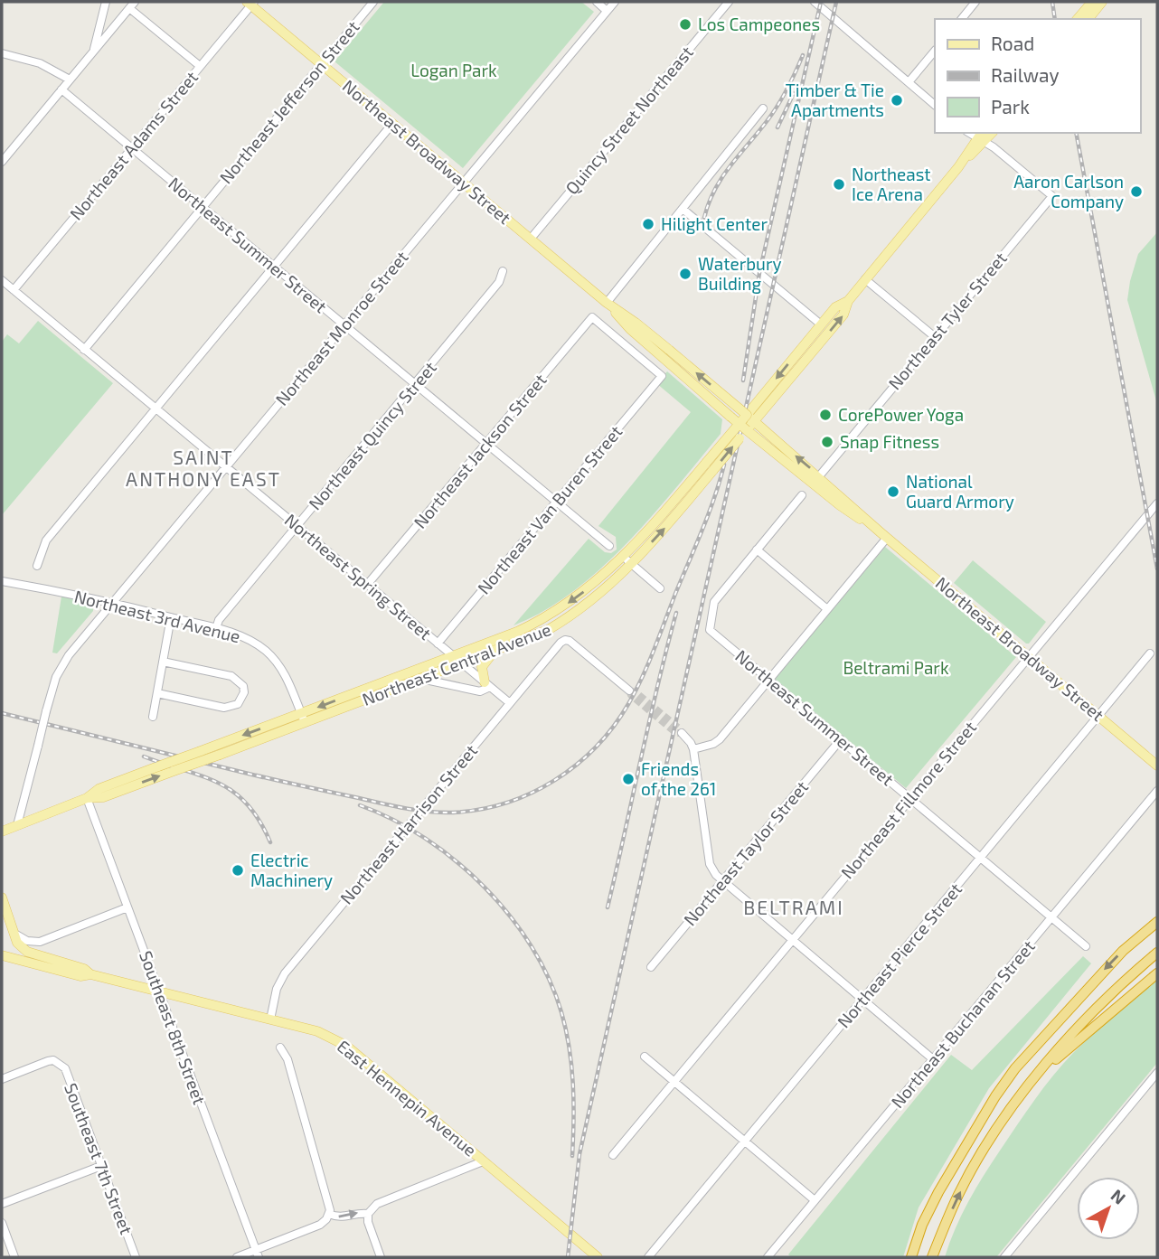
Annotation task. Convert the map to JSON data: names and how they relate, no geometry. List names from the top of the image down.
{
  "streets": {
    "main road": ["Northeast Broadway Street", "Northeast Central Avenue", "East Hennepin Avenue"],
    "street": [
      "Northeast Jefferson Street",
      "Quincy Street Northeast",
      "Northeast Adams Street",
      "Northeast Summer Street",
      "Northeast Tyler Street",
      "Northeast Monroe Street",
      "Northeast Quincy Street",
      "Northeast Jackson Street",
      "Northeast Van Buren Street",
      "Northeast Spring Street",
      "Northeast 3rd Avenue",
      "Northeast Fillmore Street",
      "Northeast Harrison Street",
      "Northeast Taylor Street",
      "Northeast Pierce Street",
      "Northeast Buchanan Street",
      "Southeast 8th Street",
      "Southeast 7th Street"
    ]
  },
  "crossings": [
    ["Northeast Jefferson Street", "Northeast Broadway Street"],
    ["Northeast Jefferson Street", "Northeast Summer Street"],
    ["Northeast Jefferson Street", "Northeast Spring Street"],
    ["Quincy Street Northeast", "Northeast Broadway Street"],
    ["Northeast Adams Street", "Northeast Broadway Street"],
    ["Northeast Adams Street", "Northeast Summer Street"],
    ["Northeast Adams Street", "Northeast Spring Street"],
    ["Northeast Broadway Street", "Northeast Tyler Street"],
    ["Northeast Broadway Street", "Northeast Monroe Street"],
    ["Northeast Broadway Street", "Northeast Central Avenue"],
    ["Northeast Broadway Street", "Northeast Fillmore Street"],
    ["Northeast Broadway Street", "Northeast Pierce Street"],
    ["Northeast Summer Street", "Northeast Monroe Street"],
    ["Northeast Summer Street", "Northeast Quincy Street"],
    ["Northeast Summer Street", "Northeast Jackson Street"],
    ["Northeast Summer Street", "Northeast Van Buren Street"],
    ["Northeast Summer Street", "Northeast Fillmore Street"],
    ["Northeast Summer Street", "Northeast Taylor Street"],
    ["Northeast Summer Street", "Northeast Pierce Street"],
    ["Northeast Summer Street", "Northeast Buchanan Street"],
    ["Northeast Tyler Street", "Northeast Central Avenue"],
    ["Northeast Monroe Street", "Northeast Spring Street"],
    ["Northeast Monroe Street", "Northeast 3rd Avenue"],
    ["Northeast Monroe Street", "Northeast Central Avenue"],
    ["Northeast Quincy Street", "Northeast Spring Street"],
    ["Northeast Quincy Street", "Northeast 3rd Avenue"],
    ["Northeast Jackson Street", "Northeast Van Buren Street"],
    ["Northeast Jackson Street", "Northeast Spring Street"],
    ["Northeast Van Buren Street", "Northeast Spring Street"],
    ["Northeast Spring Street", "Northeast Central Avenue"],
    ["Northeast Spring Street", "Northeast Harrison Street"],
    ["Northeast 3rd Avenue", "Northeast Central Avenue"],
    ["Northeast Central Avenue", "Southeast 8th Street"],
    ["Northeast Harrison Street", "East Hennepin Avenue"],
    ["Southeast 8th Street", "East Hennepin Avenue"]
  ],
  "districts": ["SAINT ANTHONY EAST", "BELTRAMI"],
  "parks": ["Logan Park", "Beltrami Park"],
  "places": [
    "Los Campeones",
    "Timber & Tie Apartments",
    "Northeast Ice Arena",
    "Aaron Carlson Company",
    "Hilight Center",
    "Waterbury Building",
    "CorePower Yoga",
    "Snap Fitness",
    "National Guard Armory",
    "Friends of the 261",
    "Electric Machinery"
  ],
  "legend": ["Road", "Railway", "Park"],
  "north": "top right"
}
